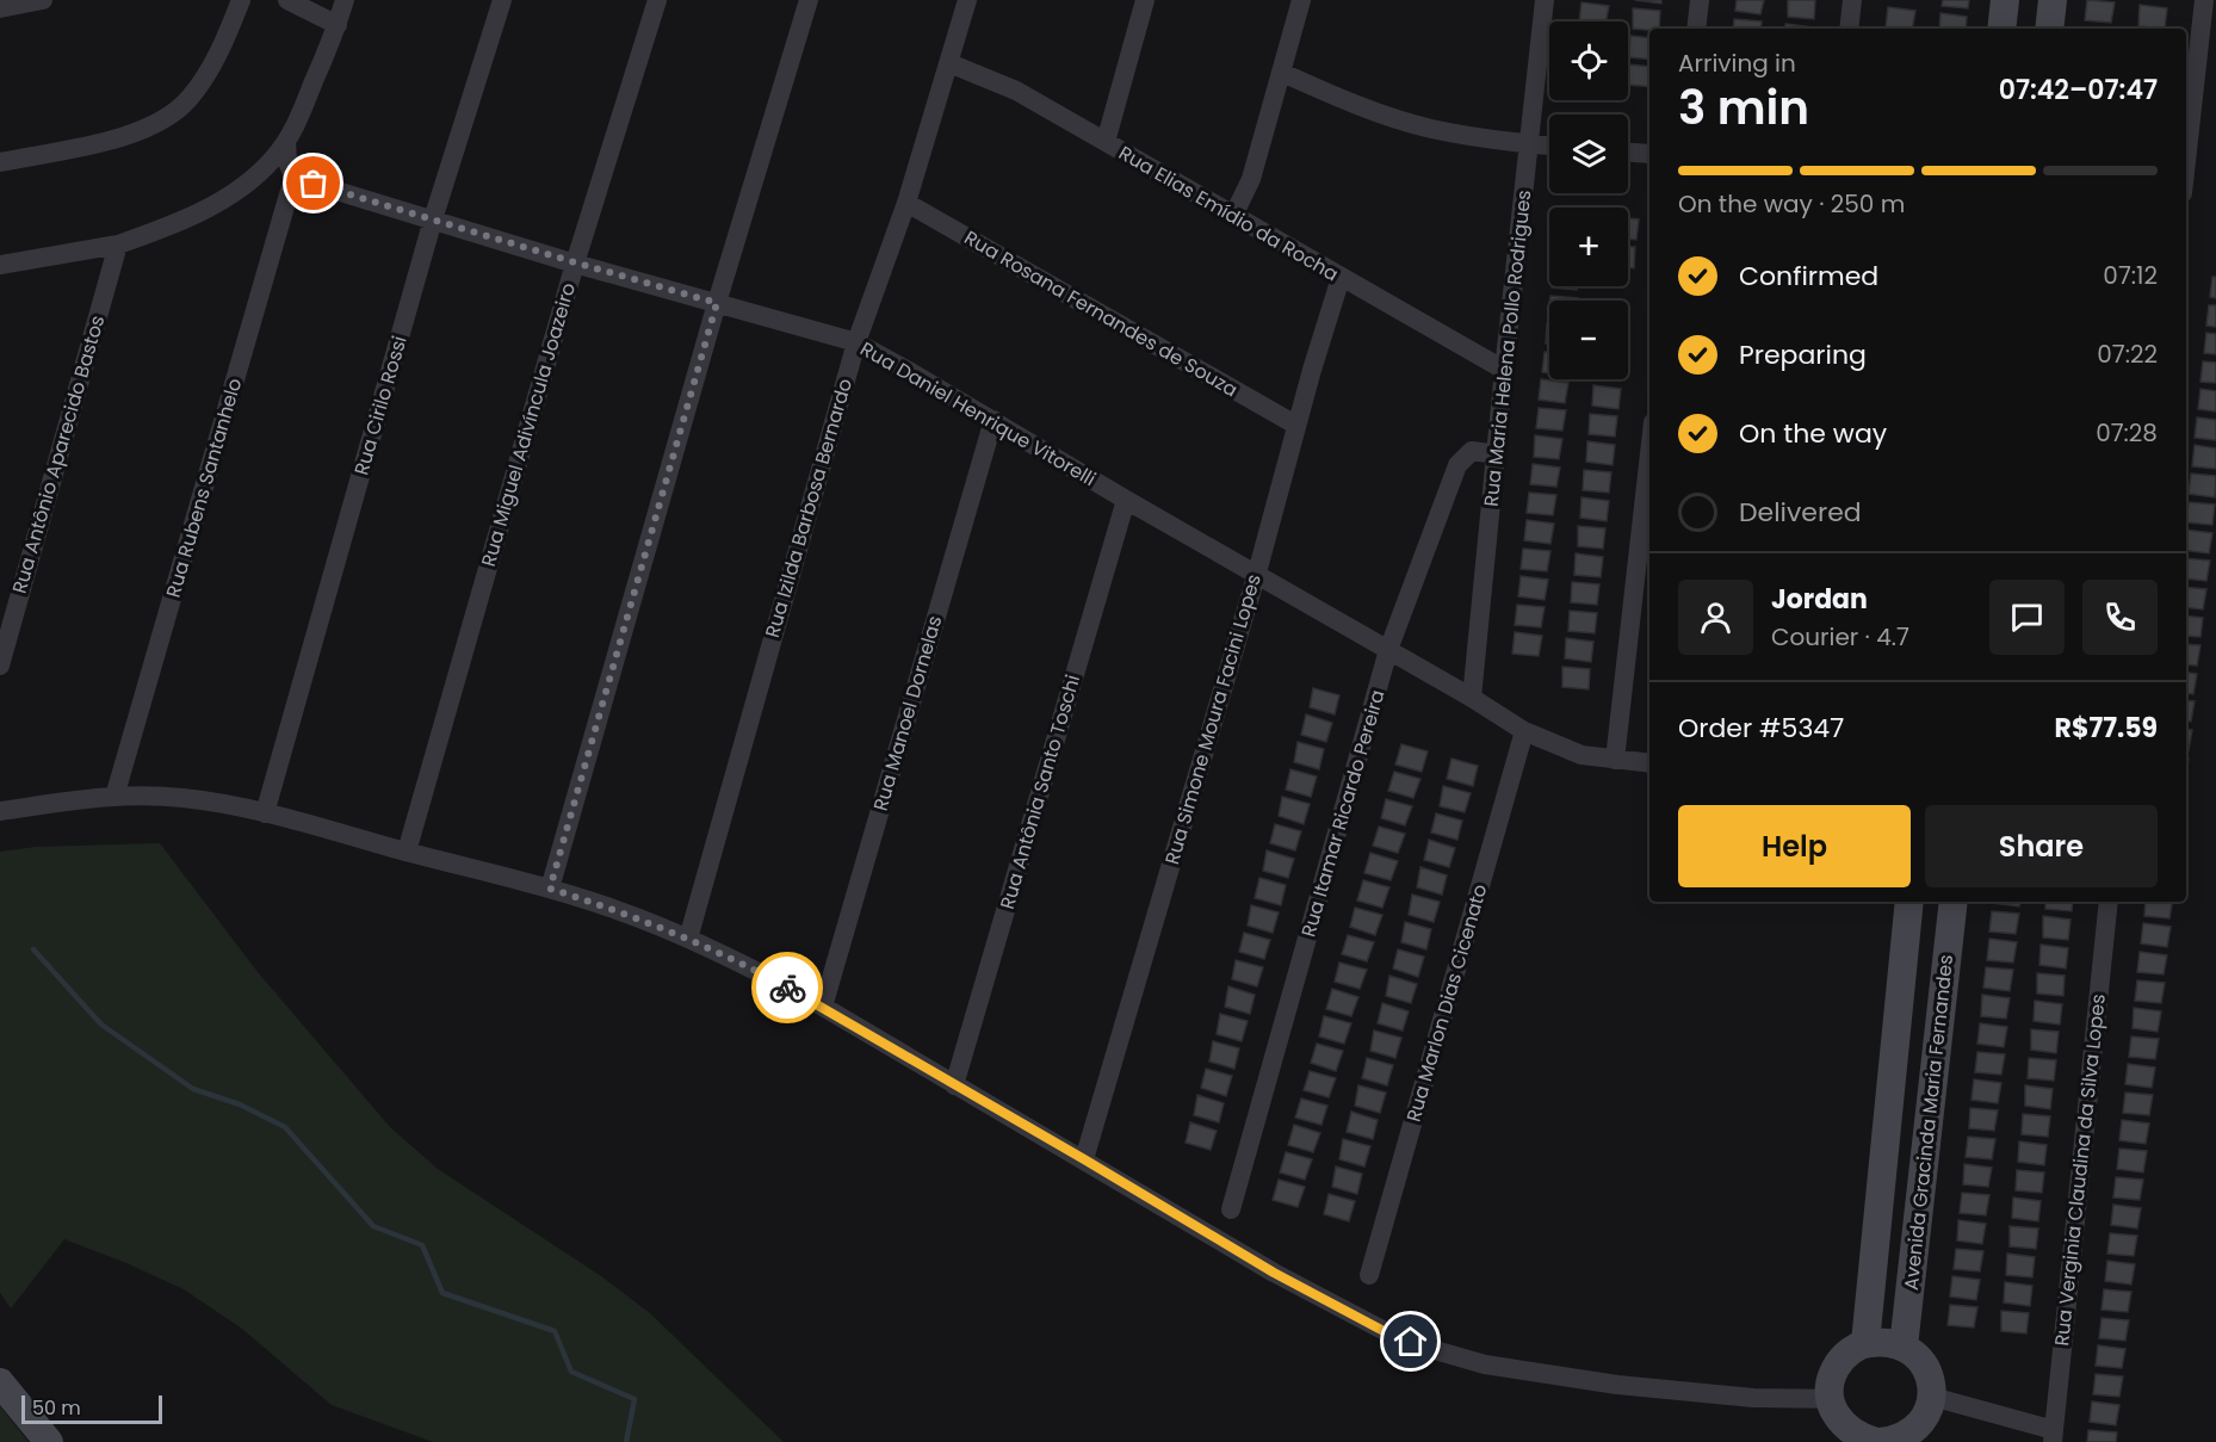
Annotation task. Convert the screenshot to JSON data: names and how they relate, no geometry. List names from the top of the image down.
{
  "streets": {
    "street": [
      "Rua Elias Emídio da Rocha",
      "Rua Rosana Fernandes de Souza",
      "Rua Maria Helena Pollo Rodrigues",
      "Rua Cirilo Rossi",
      "Rua Daniel Henrique Vitorelli",
      "Rua Miguel Adivíncula Joazeiro",
      "Rua Antônio Aparecido Bastos",
      "Rua Rubens Santanhelo",
      "Rua Izilda Barbosa Bernardo",
      "Rua Manoel Dornelas",
      "Rua Simone Moura Facini Lopes",
      "Rua Antônia Santo Toschi",
      "Rua Itamar Ricardo Pereira",
      "Rua Marlon Dias Cicenato",
      "Avenida Gracinda Maria Fernandes",
      "Rua Verginia Claudina da Silva Lopes"
    ]
  },
  "crossings": [
    ["Rua Elias Emídio da Rocha", "Rua Maria Helena Pollo Rodrigues"],
    ["Rua Elias Emídio da Rocha", "Rua Izilda Barbosa Bernardo"],
    ["Rua Elias Emídio da Rocha", "Rua Simone Moura Facini Lopes"],
    ["Rua Rosana Fernandes de Souza", "Rua Izilda Barbosa Bernardo"],
    ["Rua Rosana Fernandes de Souza", "Rua Simone Moura Facini Lopes"],
    ["Rua Maria Helena Pollo Rodrigues", "Rua Daniel Henrique Vitorelli"],
    ["Rua Maria Helena Pollo Rodrigues", "Rua Itamar Ricardo Pereira"],
    ["Rua Cirilo Rossi", "Rua Daniel Henrique Vitorelli"],
    ["Rua Daniel Henrique Vitorelli", "Rua Miguel Adivíncula Joazeiro"],
    ["Rua Daniel Henrique Vitorelli", "Rua Rubens Santanhelo"],
    ["Rua Daniel Henrique Vitorelli", "Rua Izilda Barbosa Bernardo"],
    ["Rua Daniel Henrique Vitorelli", "Rua Manoel Dornelas"],
    ["Rua Daniel Henrique Vitorelli", "Rua Simone Moura Facini Lopes"],
    ["Rua Daniel Henrique Vitorelli", "Rua Antônia Santo Toschi"],
    ["Rua Daniel Henrique Vitorelli", "Rua Itamar Ricardo Pereira"],
    ["Rua Daniel Henrique Vitorelli", "Rua Marlon Dias Cicenato"]
  ],
  "scale_bar": "50 m",
  "page": {
    "map_buttons": ["+", "−"],
    "heading": ["3 min", "Arriving in", "07:42–07:47"],
    "panel": [
      "Jordan",
      "Courier · 4.7",
      "Order #5347",
      "R$77.59"
    ],
    "bar": "On the way · 250 m",
    "list": [
      ["Confirmed", "07:12"],
      ["Preparing", "07:22"],
      ["On the way", "07:28"],
      "Delivered"
    ],
    "buttons": ["Help", "Share"],
    "scale": "50 m"
  }
}
